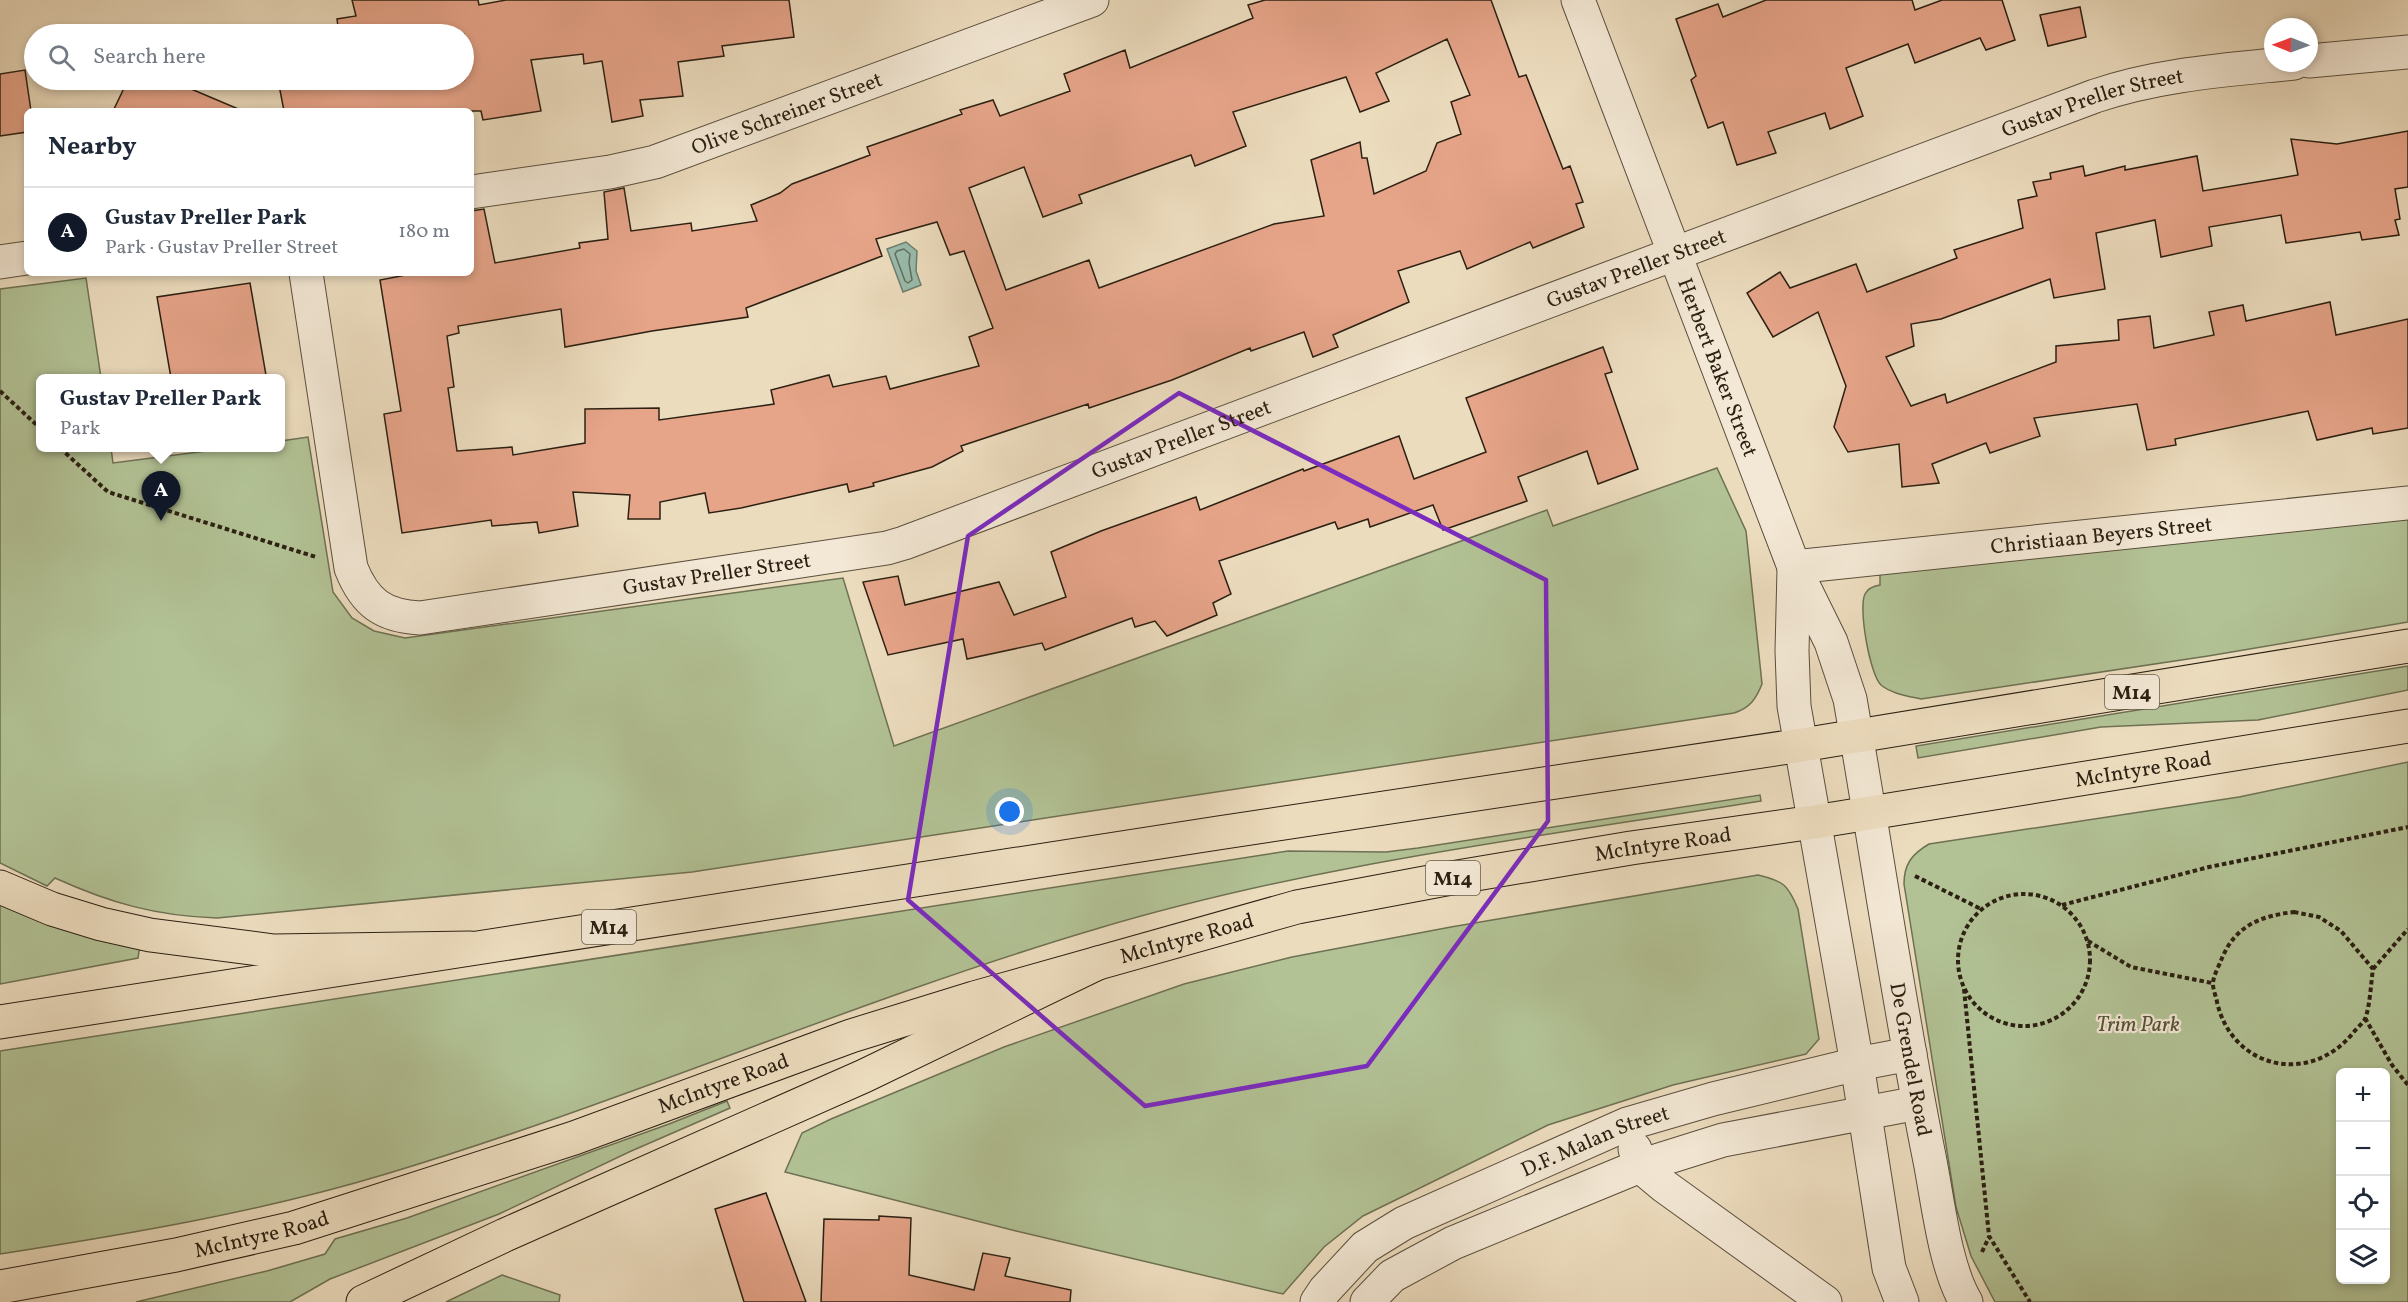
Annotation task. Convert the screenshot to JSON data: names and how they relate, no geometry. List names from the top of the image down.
{
  "streets": {
    "main road": ["M14", "McIntyre Road"],
    "street": [
      "Gustav Preller Street",
      "Olive Schreiner Street",
      "Herbert Baker Street",
      "Christiaan Beyers Street",
      "De Grendel Road",
      "D.F. Malan Street"
    ]
  },
  "crossings": [
    ["Gustav Preller Street", "Herbert Baker Street"],
    ["Herbert Baker Street", "Christiaan Beyers Street"],
    ["Herbert Baker Street", "M14"],
    ["Herbert Baker Street", "McIntyre Road"],
    ["Herbert Baker Street", "De Grendel Road"],
    ["M14", "De Grendel Road"],
    ["McIntyre Road", "De Grendel Road"],
    ["De Grendel Road", "D.F. Malan Street"]
  ],
  "parks": ["Trim Park"],
  "north": "left",
  "page": {
    "search": "Search here",
    "heading": "Nearby",
    "list": [
      {
        "mark": "A",
        "name": "Gustav Preller Park",
        "note": "Park · Gustav Preller Street",
        "value": "180 m"
      }
    ],
    "popup": ["Gustav Preller Park", "Park"],
    "pins": "A",
    "map_buttons": ["+", "−"]
  }
}
